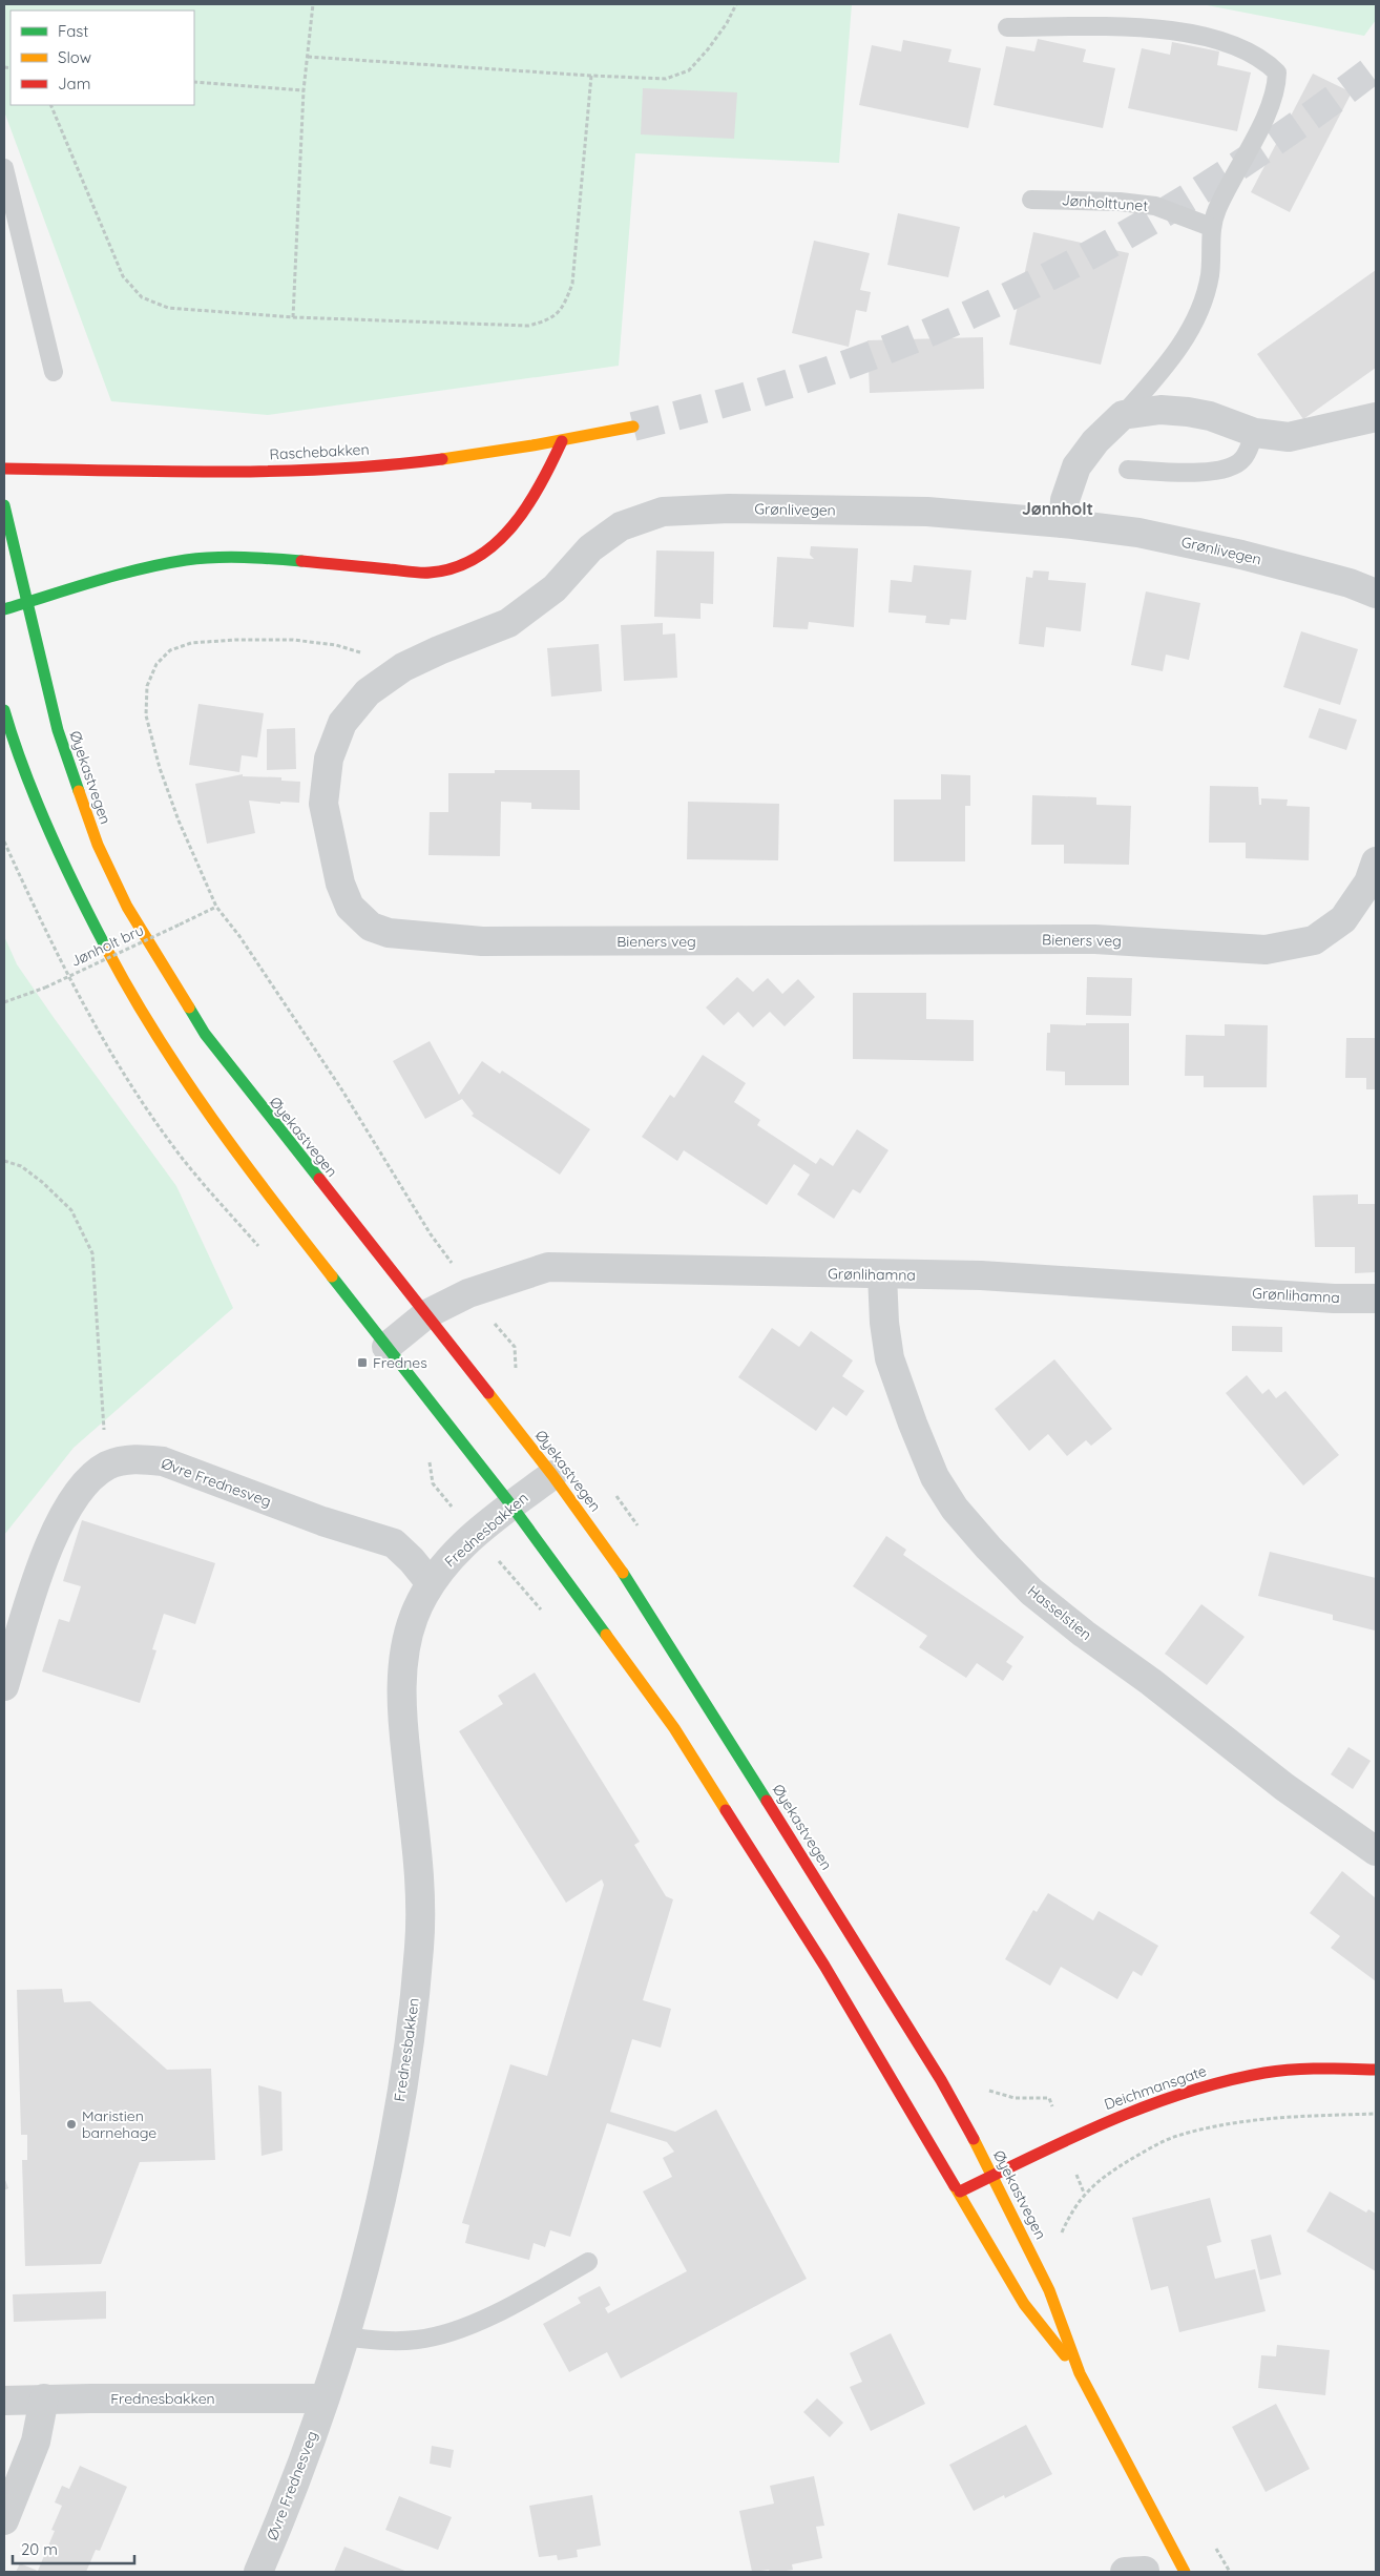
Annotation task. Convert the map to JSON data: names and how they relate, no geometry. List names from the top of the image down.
{
  "streets": {
    "main road": ["Raschebakken", "Øyekastvegen", "Deichmansgate"],
    "street": [
      "Grønlivegen",
      "Bieners veg",
      "Grønlihamna",
      "Øvre Frednesveg",
      "Frednesbakken",
      "Hasselstien"
    ],
    "lane": ["Jønholttunet"],
    "path": ["Jønholt bru"]
  },
  "crossings": [
    ["Grønlivegen", "Bieners veg"],
    ["Øyekastvegen", "Grønlihamna"],
    ["Øyekastvegen", "Frednesbakken"],
    ["Øyekastvegen", "Deichmansgate"],
    ["Bieners veg", "Jønholt bru"],
    ["Grønlihamna", "Hasselstien"],
    ["Øvre Frednesveg", "Frednesbakken"]
  ],
  "districts": ["Jønnholt"],
  "places": {
    "transit": ["Frednes"],
    "other": ["Maristien barnehage"]
  },
  "legend": ["Fast", "Slow", "Jam"],
  "scale_bar": "20 m"
}
